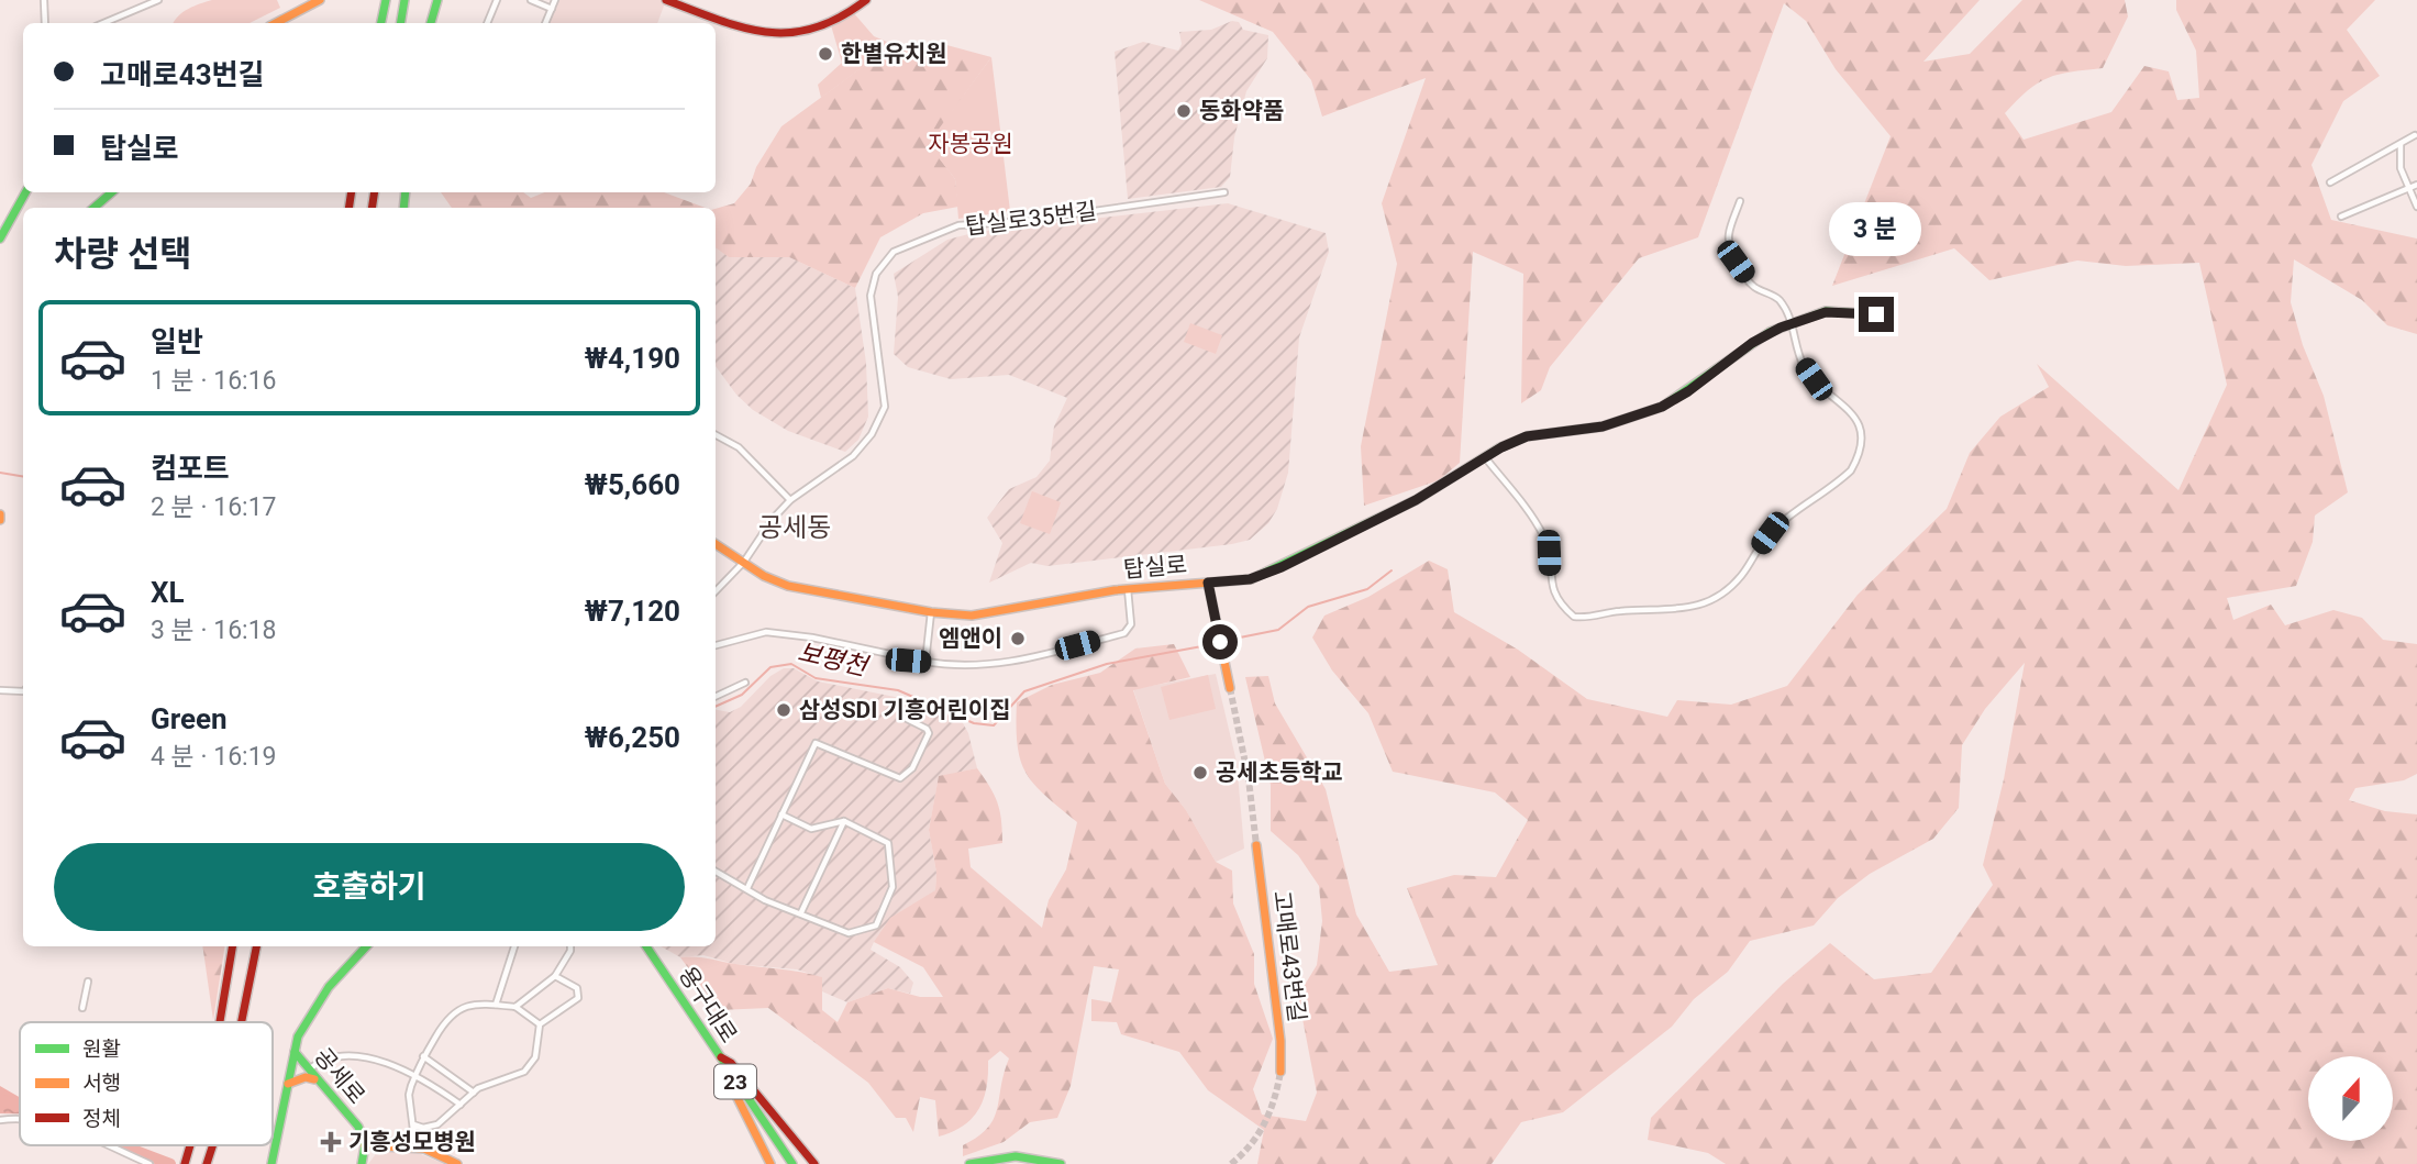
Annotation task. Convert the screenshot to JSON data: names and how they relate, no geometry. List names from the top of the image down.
{
  "streets": {
    "main road": [
      "탑실로",
      "고매로43번길",
      "용구대로",
      "공세로",
      "23"
    ],
    "street": ["탑실로35번길"]
  },
  "crossings": [
    ["탑실로35번길", "탑실로"]
  ],
  "districts": ["공세동"],
  "water": ["보평천"],
  "parks": ["자봉공원"],
  "places": {
    "other": [
      "한별유치원",
      "동화약품",
      "엠앤이",
      "삼성SDI 기흥어린이집",
      "공세초등학교"
    ],
    "health": ["기흥성모병원"]
  },
  "legend": ["원활", "서행", "정체"],
  "north": "top",
  "page": {
    "banner": ["고매로43번길", "탑실로"],
    "bubble": "3 분",
    "heading": "차량 선택",
    "list": [
      {
        "name": "일반",
        "note": "1 분 · 16:16",
        "value": "₩4,190"
      },
      {
        "name": "컴포트",
        "note": "2 분 · 16:17",
        "value": "₩5,660"
      },
      {
        "name": "XL",
        "note": "3 분 · 16:18",
        "value": "₩7,120"
      },
      {
        "name": "Green",
        "note": "4 분 · 16:19",
        "value": "₩6,250"
      }
    ],
    "buttons": "호출하기"
  }
}
